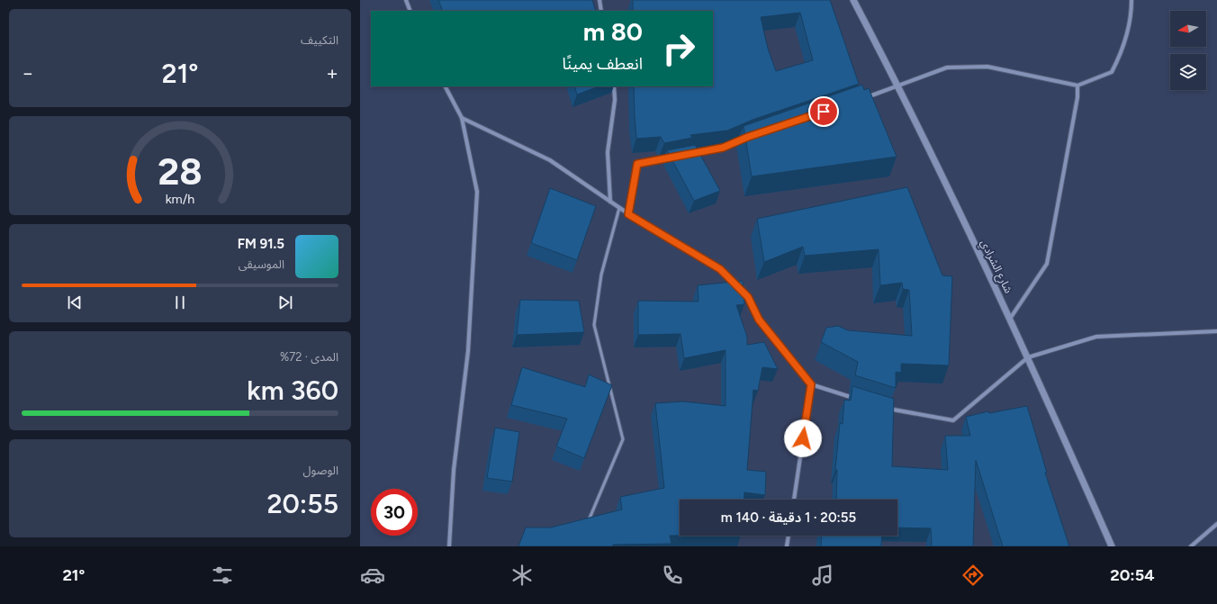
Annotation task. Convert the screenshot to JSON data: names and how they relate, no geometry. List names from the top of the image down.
{
  "streets": {
    "street": ["شارع الشرادي"]
  },
  "north": "left",
  "page": {
    "tile": [
      "التكييف",
      ["المدى · 72%", "360 km"],
      ["الوصول", "20:55"]
    ],
    "turn": ["80 m", "انعطف يمينًا"],
    "heat": ["−", "21°", "+"],
    "song": ["91.5 FM", "الموسيقى"],
    "limit": "30",
    "trip": "20:55 · 1 دقيقة · 140 m",
    "tabs": ["20:54", "21°"],
    "gauge": ["28", "km/h"]
  }
}
